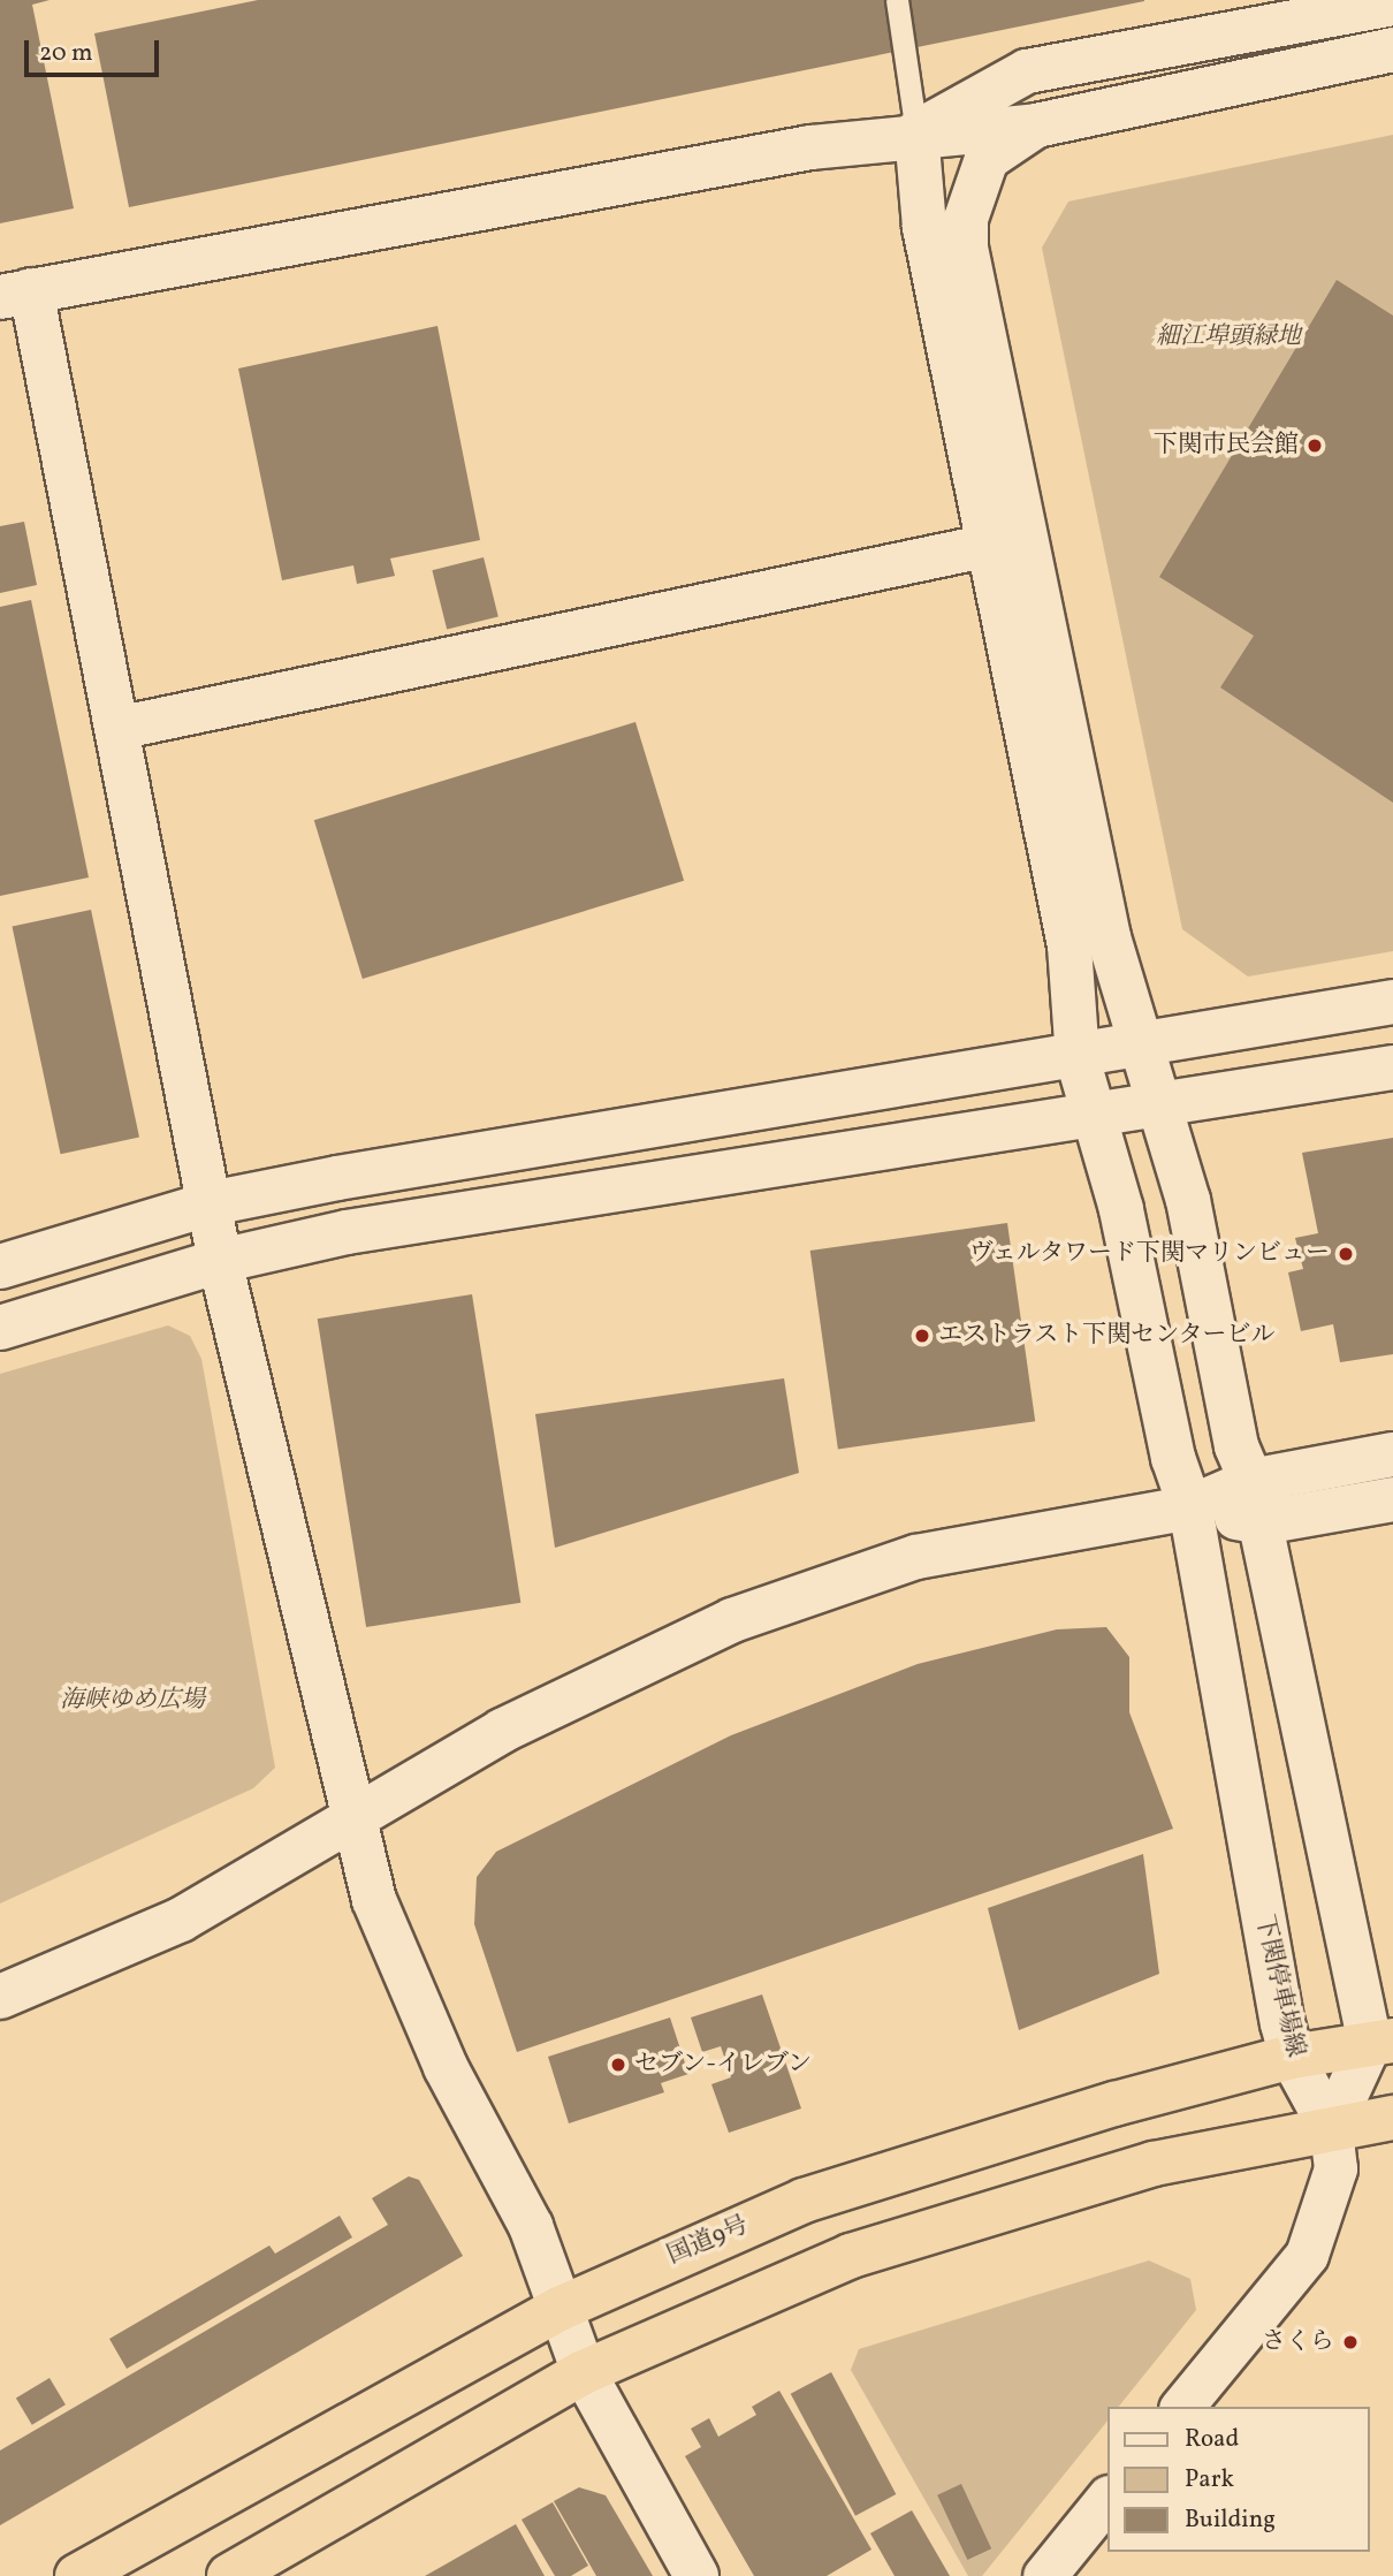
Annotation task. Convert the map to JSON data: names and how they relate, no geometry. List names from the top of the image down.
{
  "streets": {
    "highway": ["国道9号"],
    "street": ["下関停車場線"]
  },
  "crossings": [
    ["下関停車場線", "国道9号"]
  ],
  "parks": ["細江埠頭緑地", "海峡ゆめ広場"],
  "places": [
    "下関市民会館",
    "ヴェルタワード下関マリンビュー",
    "エストラスト下関センタービル",
    "セブン-イレブン",
    "さくら"
  ],
  "legend": ["Road", "Park", "Building"],
  "scale_bar": "20 m"
}
